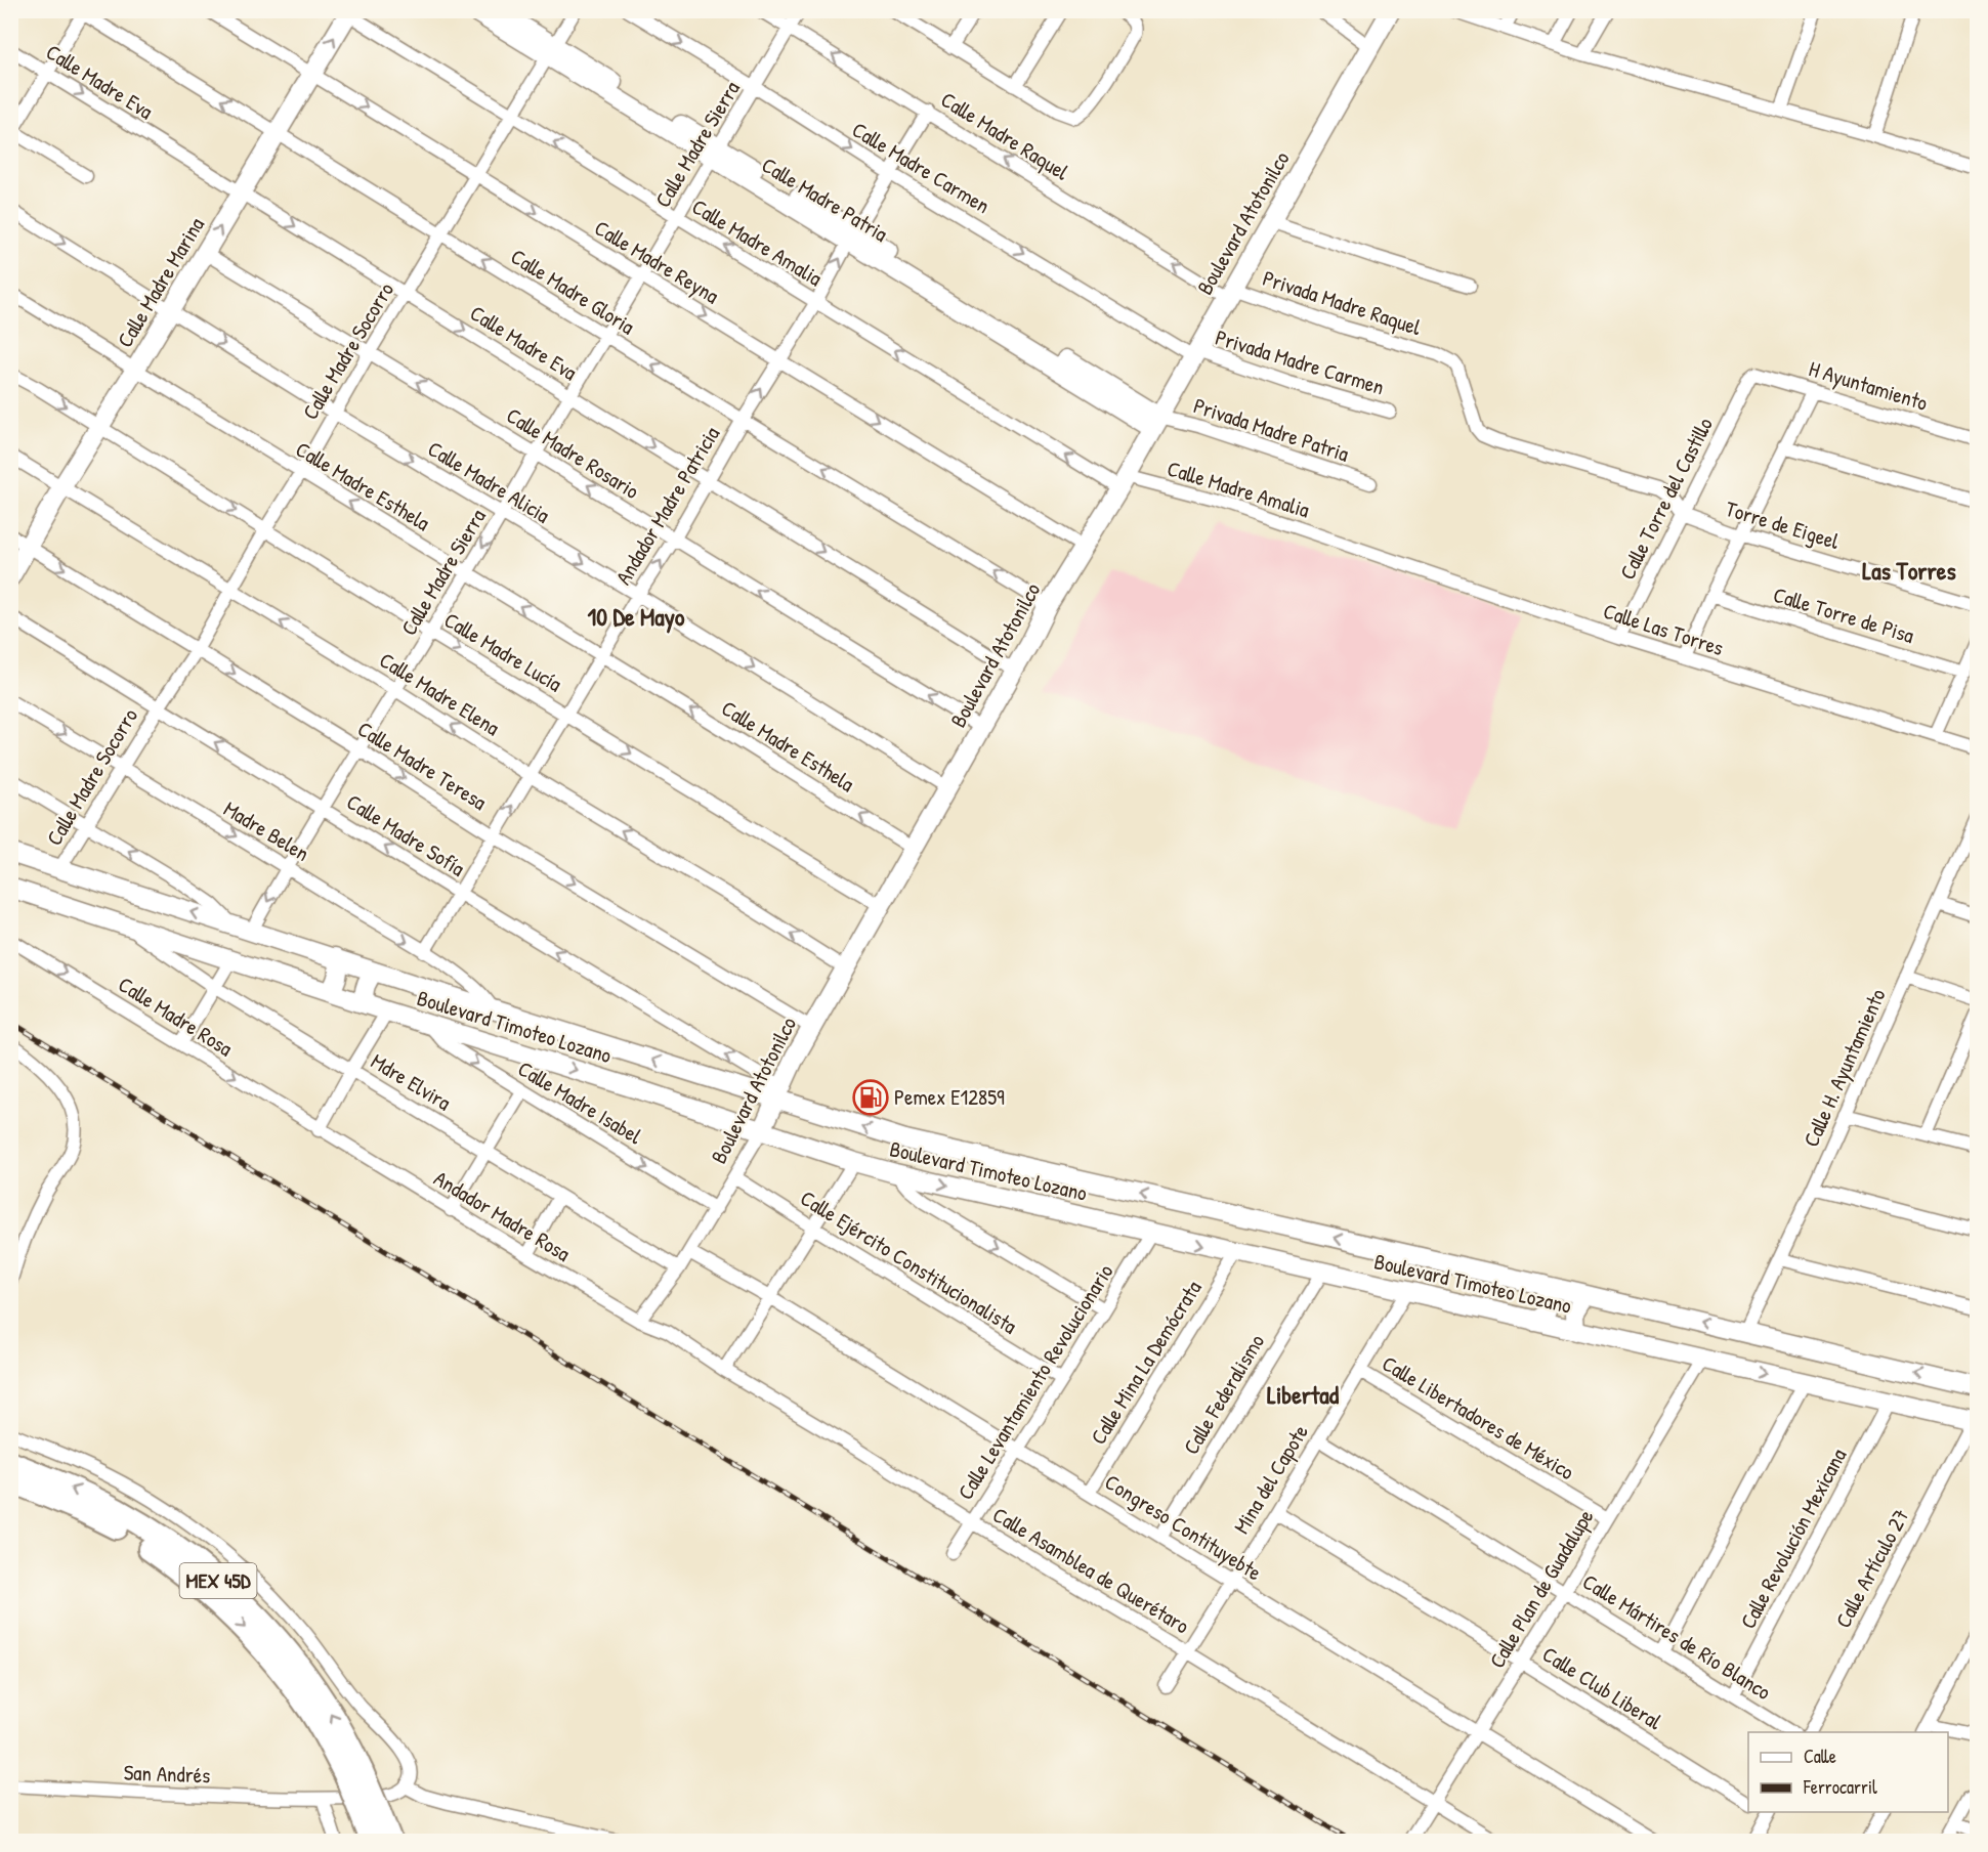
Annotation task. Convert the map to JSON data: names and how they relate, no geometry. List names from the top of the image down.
{
  "streets": {
    "highway": ["MEX 45D"],
    "main road": [
      "Calle Madre Patria",
      "Boulevard Atotonilco",
      "Calle Madre Marina",
      "Boulevard Timoteo Lozano"
    ],
    "street": [
      "Calle Madre Eva",
      "Calle Madre Raquel",
      "Calle Madre Sierra",
      "Calle Madre Carmen",
      "Calle Madre Amalia",
      "Calle Madre Reyna",
      "Calle Madre Gloria",
      "Privada Madre Raquel",
      "Calle Madre Socorro",
      "Privada Madre Carmen",
      "H Ayuntamiento",
      "Privada Madre Patria",
      "Calle Madre Rosario",
      "Calle Madre Alicia",
      "Calle Madre Esthela",
      "Calle Torre del Castillo",
      "Andador Madre Patricia",
      "Torre de Eigeel",
      "Calle Torre de Pisa",
      "Calle Las Torres",
      "Calle Madre Lucía",
      "Calle Madre Elena",
      "Calle Madre Teresa",
      "Madre Belen",
      "Calle Madre Sofía",
      "Calle Madre Rosa",
      "Calle H. Ayuntamiento",
      "Mdre Elvira",
      "Calle Madre Isabel",
      "Andador Madre Rosa",
      "Calle Ejército Constitucionalista",
      "Calle Mina La Demócrata",
      "Calle Levantamiento Revolucionario",
      "Calle Federalismo",
      "Calle Libertadores de México",
      "Mina del Capote",
      "Congreso Contituyebte",
      "Calle Revolución Mexicana",
      "Calle Artículo 27",
      "Calle Asamblea de Querétaro",
      "Calle Plan de Guadalupe",
      "Calle Mártires de Río Blanco",
      "Calle Club Liberal",
      "San Andrés"
    ]
  },
  "crossings": [
    ["Calle Madre Eva", "Calle Madre Sierra"],
    ["Calle Madre Eva", "Boulevard Atotonilco"],
    ["Calle Madre Eva", "Calle Madre Marina"],
    ["Calle Madre Eva", "Calle Madre Socorro"],
    ["Calle Madre Eva", "Andador Madre Patricia"],
    ["Calle Madre Raquel", "Calle Madre Sierra"],
    ["Calle Madre Raquel", "Boulevard Atotonilco"],
    ["Calle Madre Raquel", "Privada Madre Raquel"],
    ["Calle Madre Raquel", "Andador Madre Patricia"],
    ["Calle Madre Sierra", "Calle Madre Carmen"],
    ["Calle Madre Sierra", "Calle Madre Patria"],
    ["Calle Madre Sierra", "Calle Madre Amalia"],
    ["Calle Madre Sierra", "Calle Madre Reyna"],
    ["Calle Madre Sierra", "Calle Madre Gloria"],
    ["Calle Madre Sierra", "Calle Madre Rosario"],
    ["Calle Madre Sierra", "Calle Madre Alicia"],
    ["Calle Madre Sierra", "Calle Madre Esthela"],
    ["Calle Madre Sierra", "Calle Madre Lucía"],
    ["Calle Madre Sierra", "Calle Madre Elena"],
    ["Calle Madre Sierra", "Calle Madre Teresa"],
    ["Calle Madre Sierra", "Madre Belen"],
    ["Calle Madre Sierra", "Calle Madre Sofía"],
    ["Calle Madre Sierra", "Boulevard Timoteo Lozano"],
    ["Calle Madre Carmen", "Boulevard Atotonilco"],
    ["Calle Madre Carmen", "Privada Madre Carmen"],
    ["Calle Madre Carmen", "Andador Madre Patricia"],
    ["Calle Madre Patria", "Boulevard Atotonilco"],
    ["Calle Madre Patria", "Calle Madre Socorro"],
    ["Calle Madre Patria", "Privada Madre Patria"],
    ["Calle Madre Patria", "Andador Madre Patricia"],
    ["Boulevard Atotonilco", "Calle Madre Amalia"],
    ["Boulevard Atotonilco", "Calle Madre Reyna"],
    ["Boulevard Atotonilco", "Calle Madre Gloria"],
    ["Boulevard Atotonilco", "Privada Madre Raquel"],
    ["Boulevard Atotonilco", "Privada Madre Carmen"],
    ["Boulevard Atotonilco", "Privada Madre Patria"],
    ["Boulevard Atotonilco", "Calle Madre Rosario"],
    ["Boulevard Atotonilco", "Calle Madre Alicia"],
    ["Boulevard Atotonilco", "Calle Madre Esthela"],
    ["Boulevard Atotonilco", "Calle Madre Lucía"],
    ["Boulevard Atotonilco", "Calle Madre Elena"],
    ["Boulevard Atotonilco", "Calle Madre Teresa"],
    ["Boulevard Atotonilco", "Calle Madre Sofía"],
    ["Boulevard Atotonilco", "Boulevard Timoteo Lozano"],
    ["Boulevard Atotonilco", "Mdre Elvira"],
    ["Boulevard Atotonilco", "Calle Madre Isabel"],
    ["Boulevard Atotonilco", "Andador Madre Rosa"],
    ["Boulevard Atotonilco", "Calle Ejército Constitucionalista"],
    ["Boulevard Atotonilco", "Congreso Contituyebte"],
    ["Calle Madre Amalia", "Calle Madre Marina"],
    ["Calle Madre Amalia", "Calle Madre Socorro"],
    ["Calle Madre Amalia", "Andador Madre Patricia"],
    ["Calle Madre Amalia", "Calle Las Torres"],
    ["Calle Madre Reyna", "Calle Madre Marina"],
    ["Calle Madre Reyna", "Calle Madre Socorro"],
    ["Calle Madre Reyna", "Andador Madre Patricia"],
    ["Calle Madre Marina", "Calle Madre Gloria"],
    ["Calle Madre Marina", "Calle Madre Rosario"],
    ["Calle Madre Marina", "Calle Madre Alicia"],
    ["Calle Madre Marina", "Calle Madre Esthela"],
    ["Calle Madre Marina", "Calle Madre Lucía"],
    ["Calle Madre Marina", "Calle Madre Elena"],
    ["Calle Madre Marina", "Calle Madre Teresa"],
    ["Calle Madre Gloria", "Calle Madre Socorro"],
    ["Calle Madre Gloria", "Andador Madre Patricia"],
    ["Privada Madre Raquel", "Calle Torre del Castillo"],
    ["Privada Madre Raquel", "Torre de Eigeel"],
    ["Calle Madre Socorro", "Calle Madre Rosario"],
    ["Calle Madre Socorro", "Calle Madre Alicia"],
    ["Calle Madre Socorro", "Calle Madre Esthela"],
    ["Calle Madre Socorro", "Calle Madre Lucía"],
    ["Calle Madre Socorro", "Calle Madre Elena"],
    ["Calle Madre Socorro", "Calle Madre Teresa"],
    ["Calle Madre Socorro", "Madre Belen"],
    ["Calle Madre Socorro", "Calle Madre Sofía"],
    ["Calle Madre Socorro", "Boulevard Timoteo Lozano"],
    ["H Ayuntamiento", "Calle Torre del Castillo"],
    ["Calle Madre Rosario", "Andador Madre Patricia"],
    ["Calle Madre Alicia", "Andador Madre Patricia"],
    ["Calle Madre Esthela", "Andador Madre Patricia"],
    ["Calle Torre del Castillo", "Torre de Eigeel"],
    ["Calle Torre del Castillo", "Calle Las Torres"],
    ["Andador Madre Patricia", "Calle Madre Lucía"],
    ["Andador Madre Patricia", "Calle Madre Elena"],
    ["Andador Madre Patricia", "Calle Madre Teresa"],
    ["Andador Madre Patricia", "Madre Belen"],
    ["Andador Madre Patricia", "Calle Madre Sofía"],
    ["Madre Belen", "Boulevard Timoteo Lozano"],
    ["Calle Madre Sofía", "Boulevard Timoteo Lozano"],
    ["Calle Madre Rosa", "Andador Madre Rosa"],
    ["Boulevard Timoteo Lozano", "Calle H. Ayuntamiento"],
    ["Boulevard Timoteo Lozano", "Mdre Elvira"],
    ["Boulevard Timoteo Lozano", "Calle Madre Isabel"],
    ["Boulevard Timoteo Lozano", "Calle Mina La Demócrata"],
    ["Boulevard Timoteo Lozano", "Calle Levantamiento Revolucionario"],
    ["Boulevard Timoteo Lozano", "Calle Federalismo"],
    ["Boulevard Timoteo Lozano", "Mina del Capote"],
    ["Boulevard Timoteo Lozano", "Calle Revolución Mexicana"],
    ["Boulevard Timoteo Lozano", "Calle Artículo 27"],
    ["Boulevard Timoteo Lozano", "Calle Plan de Guadalupe"],
    ["Andador Madre Rosa", "Calle Asamblea de Querétaro"],
    ["Calle Ejército Constitucionalista", "Calle Levantamiento Revolucionario"],
    ["Calle Mina La Demócrata", "Congreso Contituyebte"],
    ["Calle Levantamiento Revolucionario", "Congreso Contituyebte"],
    ["Calle Levantamiento Revolucionario", "Calle Asamblea de Querétaro"],
    ["Calle Federalismo", "Congreso Contituyebte"],
    ["Calle Libertadores de México", "Mina del Capote"],
    ["Calle Libertadores de México", "Calle Plan de Guadalupe"],
    ["Mina del Capote", "Congreso Contituyebte"],
    ["Mina del Capote", "Calle Asamblea de Querétaro"],
    ["Mina del Capote", "Calle Mártires de Río Blanco"],
    ["Mina del Capote", "Calle Club Liberal"],
    ["Congreso Contituyebte", "Calle Plan de Guadalupe"],
    ["Calle Revolución Mexicana", "Calle Mártires de Río Blanco"],
    ["Calle Asamblea de Querétaro", "Calle Plan de Guadalupe"],
    ["Calle Plan de Guadalupe", "Calle Mártires de Río Blanco"],
    ["Calle Plan de Guadalupe", "Calle Club Liberal"]
  ],
  "one_way": [
    "Calle Madre Eva",
    "Calle Madre Raquel",
    "Calle Madre Carmen",
    "Calle Madre Amalia",
    "Calle Madre Reyna",
    "Calle Madre Gloria",
    "Calle Madre Rosario",
    "Calle Madre Alicia",
    "Calle Madre Esthela",
    "Calle Madre Lucía",
    "Calle Madre Elena",
    "Calle Madre Teresa",
    "Calle Madre Sofía",
    "Calle Madre Rosa",
    "Calle Madre Isabel"
  ],
  "districts": ["Las Torres", "10 De Mayo", "Libertad"],
  "places": {
    "fuel station": ["Pemex E12859"]
  },
  "legend": ["Calle", "Ferrocarril"]
}
